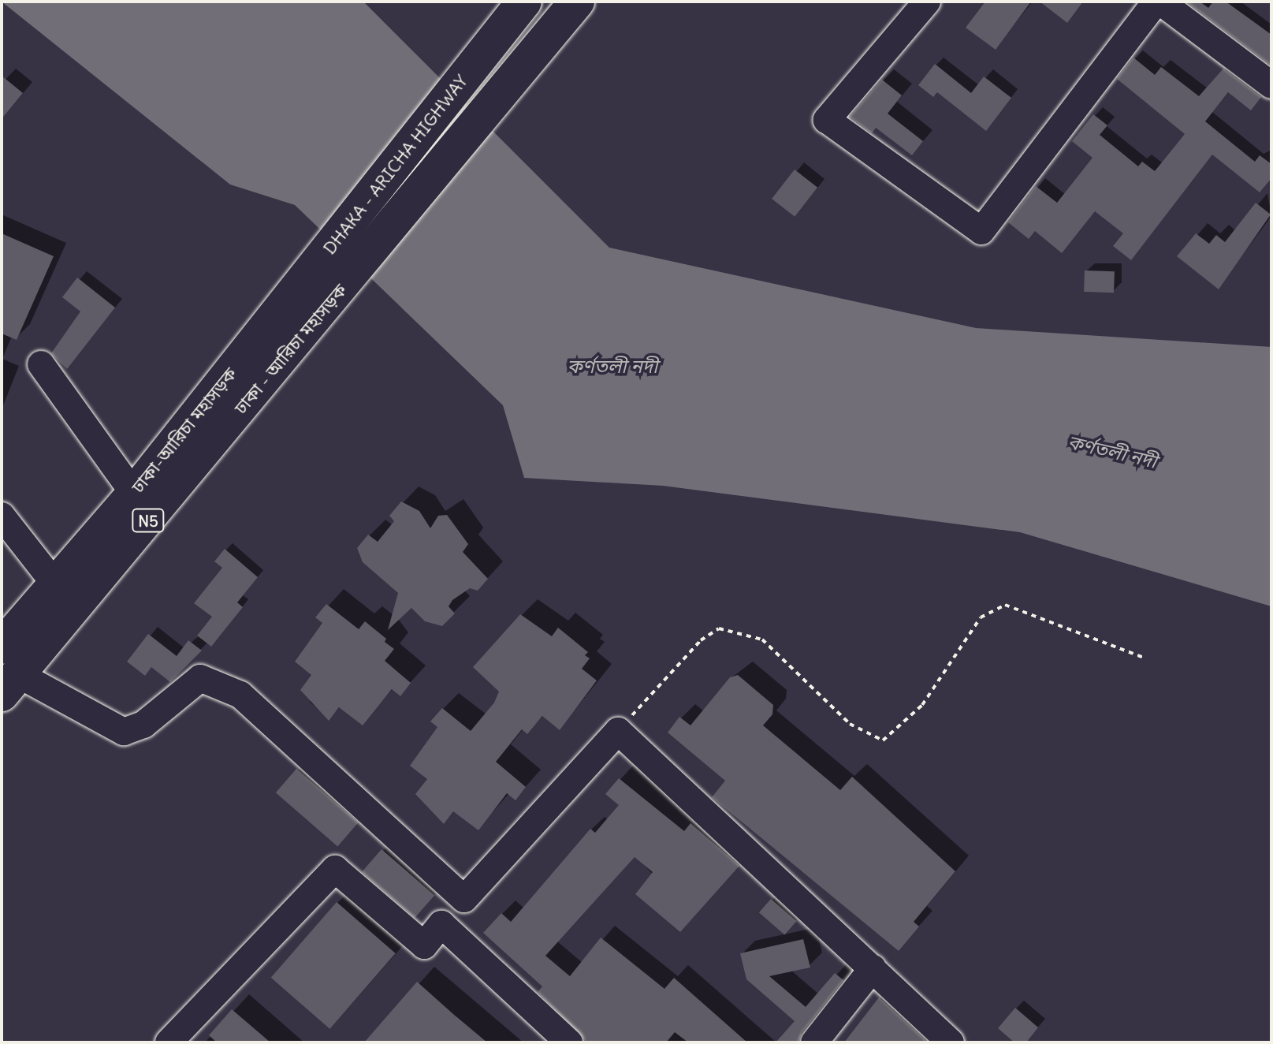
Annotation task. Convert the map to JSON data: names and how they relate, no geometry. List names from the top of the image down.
{
  "streets": {
    "highway": [
      "DHAKA - ARICHA HIGHWAY",
      "ঢাকা - আরিচা মহাসড়ক",
      "ঢাকা-আরিচা মহাসড়ক",
      "N5"
    ]
  },
  "crossings": [
    ["DHAKA - ARICHA HIGHWAY", "ঢাকা-আরিচা মহাসড়ক"],
    ["ঢাকা - আরিচা মহাসড়ক", "ঢাকা-আরিচা মহাসড়ক"]
  ],
  "water": ["কর্ণতলী নদী"]
}
